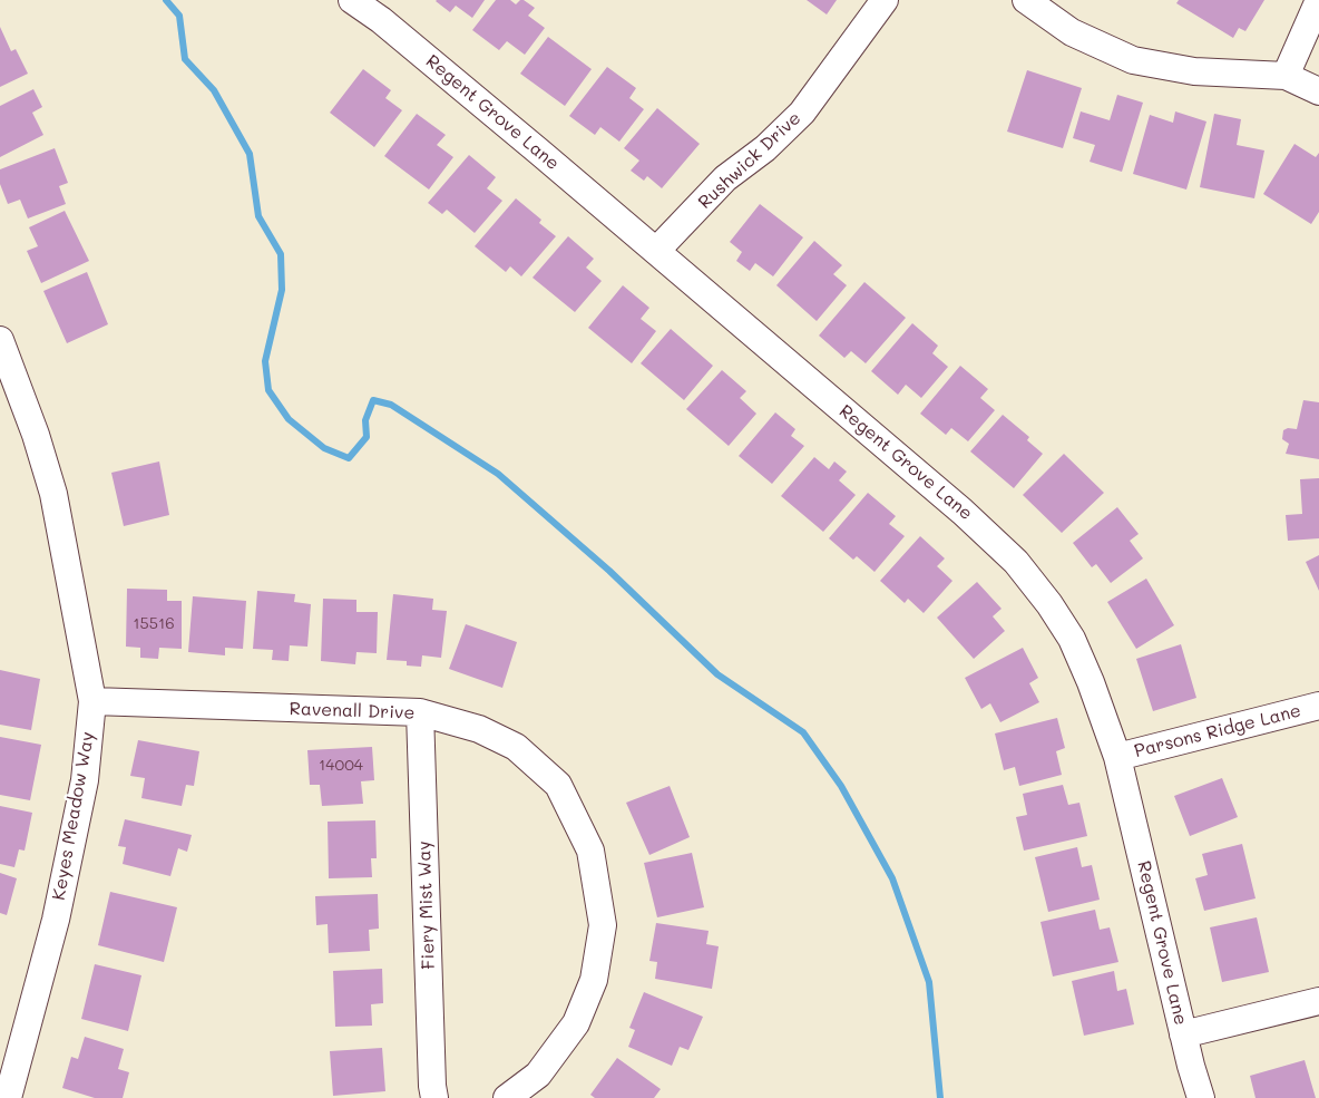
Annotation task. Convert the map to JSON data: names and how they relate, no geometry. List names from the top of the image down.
{
  "streets": {
    "street": [
      "Regent Grove Lane",
      "Rushwick Drive",
      "Ravenall Drive",
      "Parsons Ridge Lane",
      "Keyes Meadow Way",
      "Fiery Mist Way"
    ]
  },
  "crossings": [
    ["Regent Grove Lane", "Rushwick Drive"],
    ["Regent Grove Lane", "Parsons Ridge Lane"],
    ["Ravenall Drive", "Keyes Meadow Way"],
    ["Ravenall Drive", "Fiery Mist Way"]
  ],
  "house_numbers": ["15516", "14004"]
}
